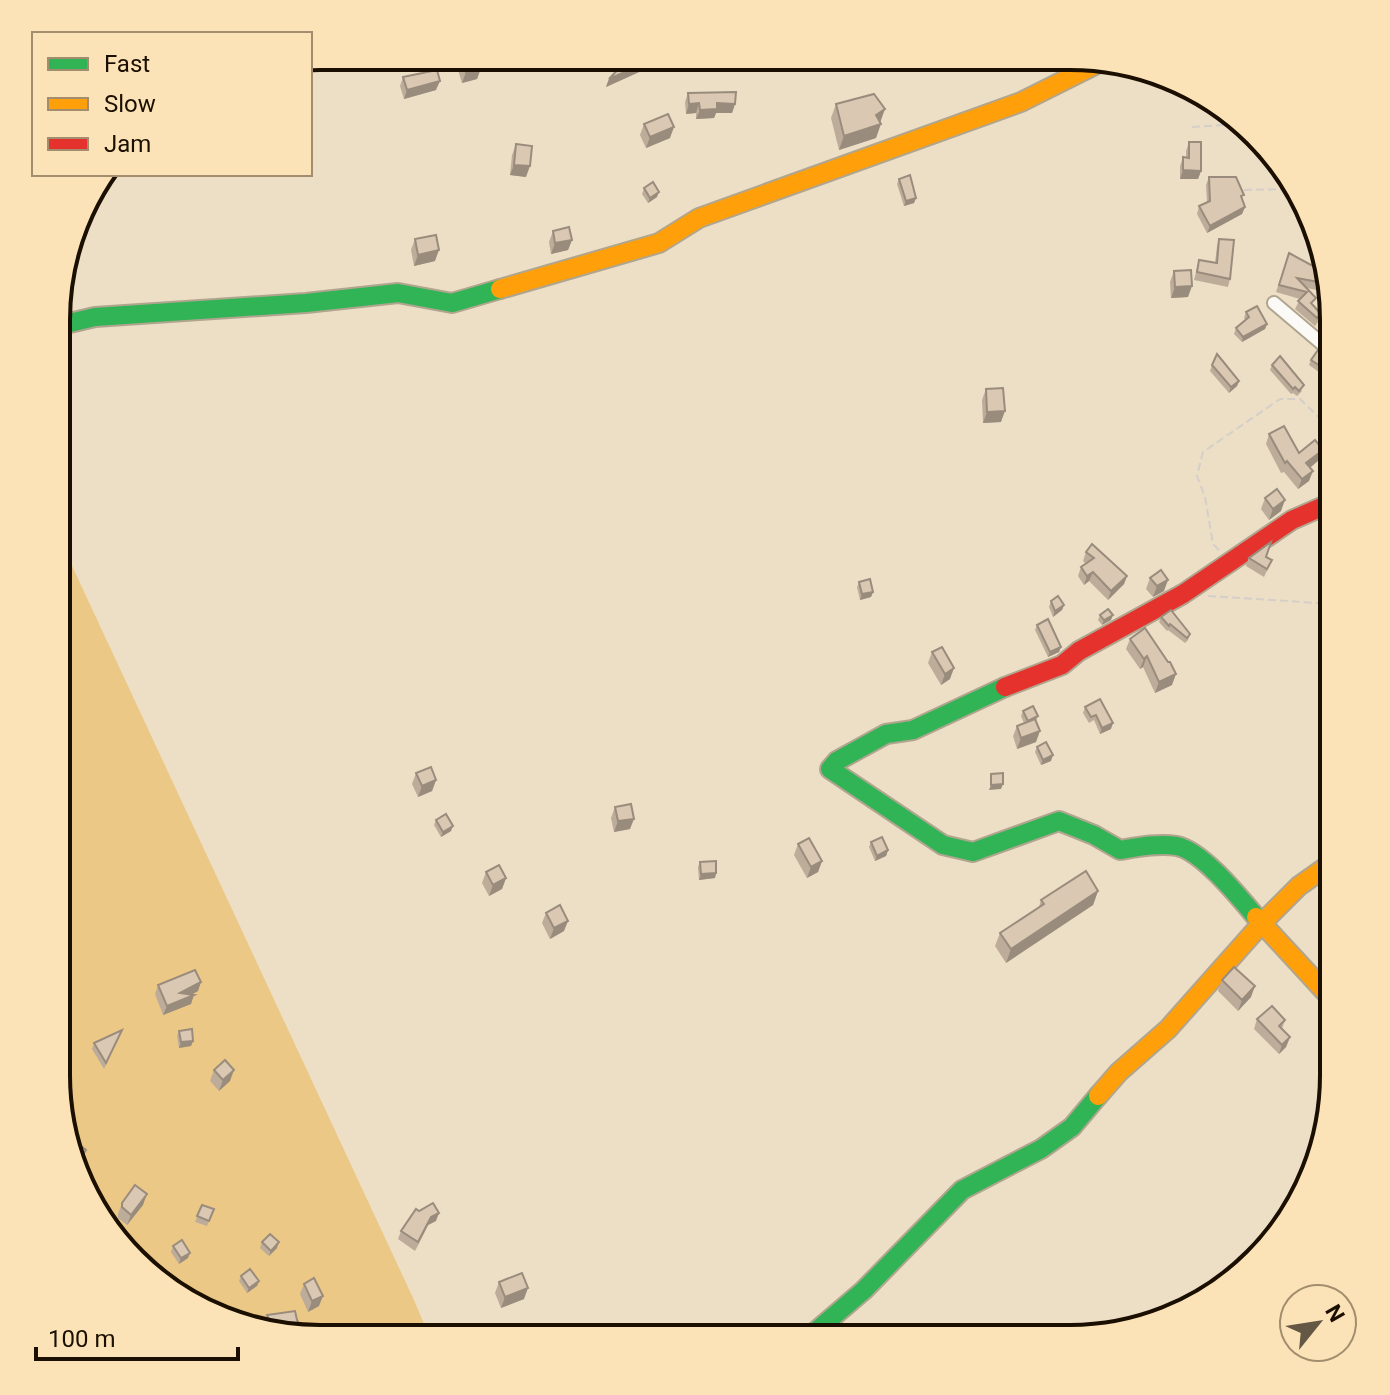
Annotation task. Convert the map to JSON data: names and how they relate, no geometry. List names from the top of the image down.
{
  "legend": ["Fast", "Slow", "Jam"],
  "scale_bar": "100 m",
  "north": "top right"
}
